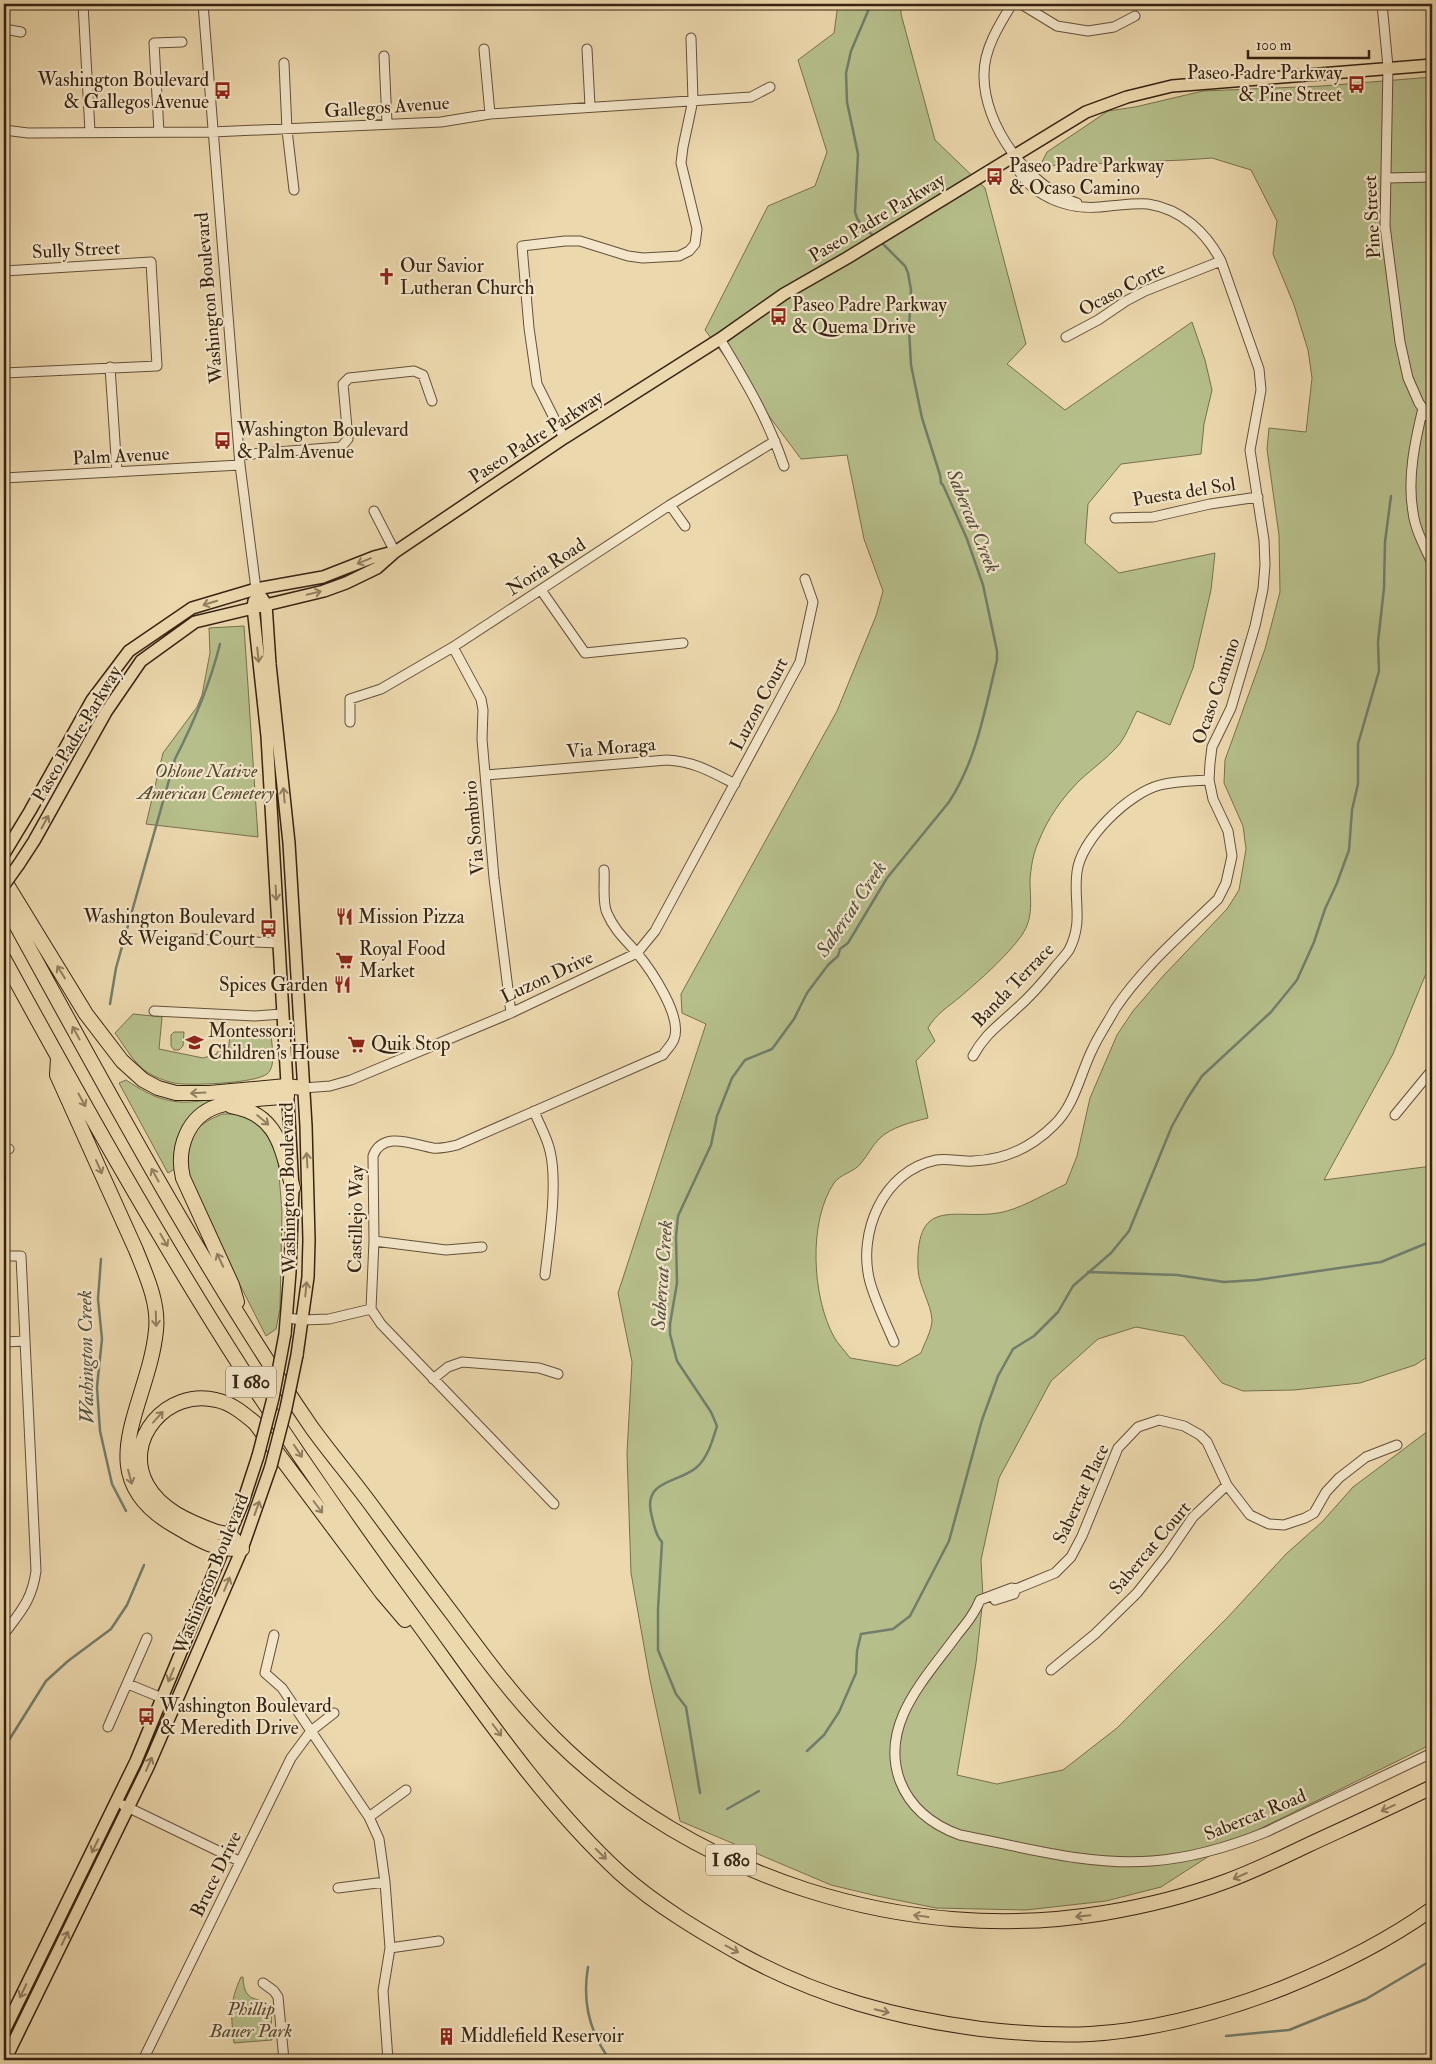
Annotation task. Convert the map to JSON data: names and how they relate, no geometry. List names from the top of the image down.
{
  "streets": {
    "highway": ["I 680"],
    "main road": ["Paseo Padre Parkway", "Washington Boulevard"],
    "street": [
      "Gallegos Avenue",
      "Pine Street",
      "Sully Street",
      "Ocaso Corte",
      "Palm Avenue",
      "Puesta del Sol",
      "Noria Road",
      "Ocaso Camino",
      "Luzon Court",
      "Via Moraga",
      "Via Sombrio",
      "Luzon Drive",
      "Banda Terrace",
      "Castillejo Way",
      "Sabercat Place",
      "Sabercat Court",
      "Sabercat Road",
      "Bruce Drive"
    ]
  },
  "crossings": [
    ["Gallegos Avenue", "Washington Boulevard"],
    ["Pine Street", "Paseo Padre Parkway"],
    ["Paseo Padre Parkway", "Washington Boulevard"],
    ["Paseo Padre Parkway", "Ocaso Camino"],
    ["Ocaso Corte", "Ocaso Camino"],
    ["Washington Boulevard", "Palm Avenue"],
    ["Washington Boulevard", "Luzon Drive"],
    ["Puesta del Sol", "Ocaso Camino"],
    ["Noria Road", "Via Sombrio"],
    ["Ocaso Camino", "Banda Terrace"],
    ["Luzon Court", "Via Moraga"],
    ["Luzon Court", "Luzon Drive"],
    ["Via Moraga", "Via Sombrio"],
    ["Via Moraga", "Luzon Drive"],
    ["Via Sombrio", "Luzon Drive"],
    ["Luzon Drive", "Castillejo Way"],
    ["Sabercat Place", "Sabercat Court"],
    ["Sabercat Place", "Sabercat Road"]
  ],
  "water": ["Sabercat Creek", "Washington Creek"],
  "parks": ["Ohlone Native American Cemetery", "Phillip Bauer Park"],
  "places": {
    "bus stop": [
      "Paseo Padre Parkway & Pine Street",
      "Washington Boulevard & Gallegos Avenue",
      "Paseo Padre Parkway & Ocaso Camino",
      "Paseo Padre Parkway & Quema Drive",
      "Washington Boulevard & Palm Avenue",
      "Washington Boulevard & Weigand Court",
      "Washington Boulevard & Meredith Drive"
    ],
    "church": ["Our Savior Lutheran Church"],
    "restaurant": ["Mission Pizza", "Spices Garden"],
    "supermarket": ["Royal Food Market", "Quik Stop"],
    "school or university": ["Montessori Children's House"],
    "building": ["Middlefield Reservoir"]
  },
  "scale_bar": "100 m"
}
